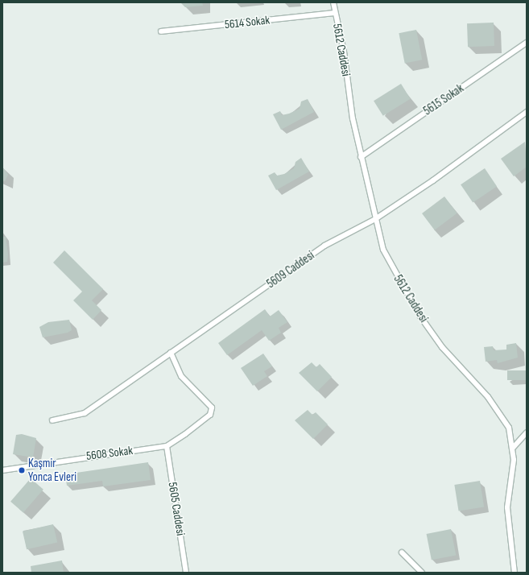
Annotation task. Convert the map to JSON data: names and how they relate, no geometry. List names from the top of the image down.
{
  "streets": {
    "street": [
      "5614 Sokak",
      "5612 Caddesi",
      "5615 Sokak",
      "5609 Caddesi",
      "5608 Sokak",
      "5605 Caddesi"
    ]
  },
  "crossings": [
    ["5614 Sokak", "5612 Caddesi"],
    ["5612 Caddesi", "5615 Sokak"],
    ["5612 Caddesi", "5609 Caddesi"],
    ["5608 Sokak", "5605 Caddesi"]
  ],
  "places": ["Kaşmir Yonca Evleri"]
}
